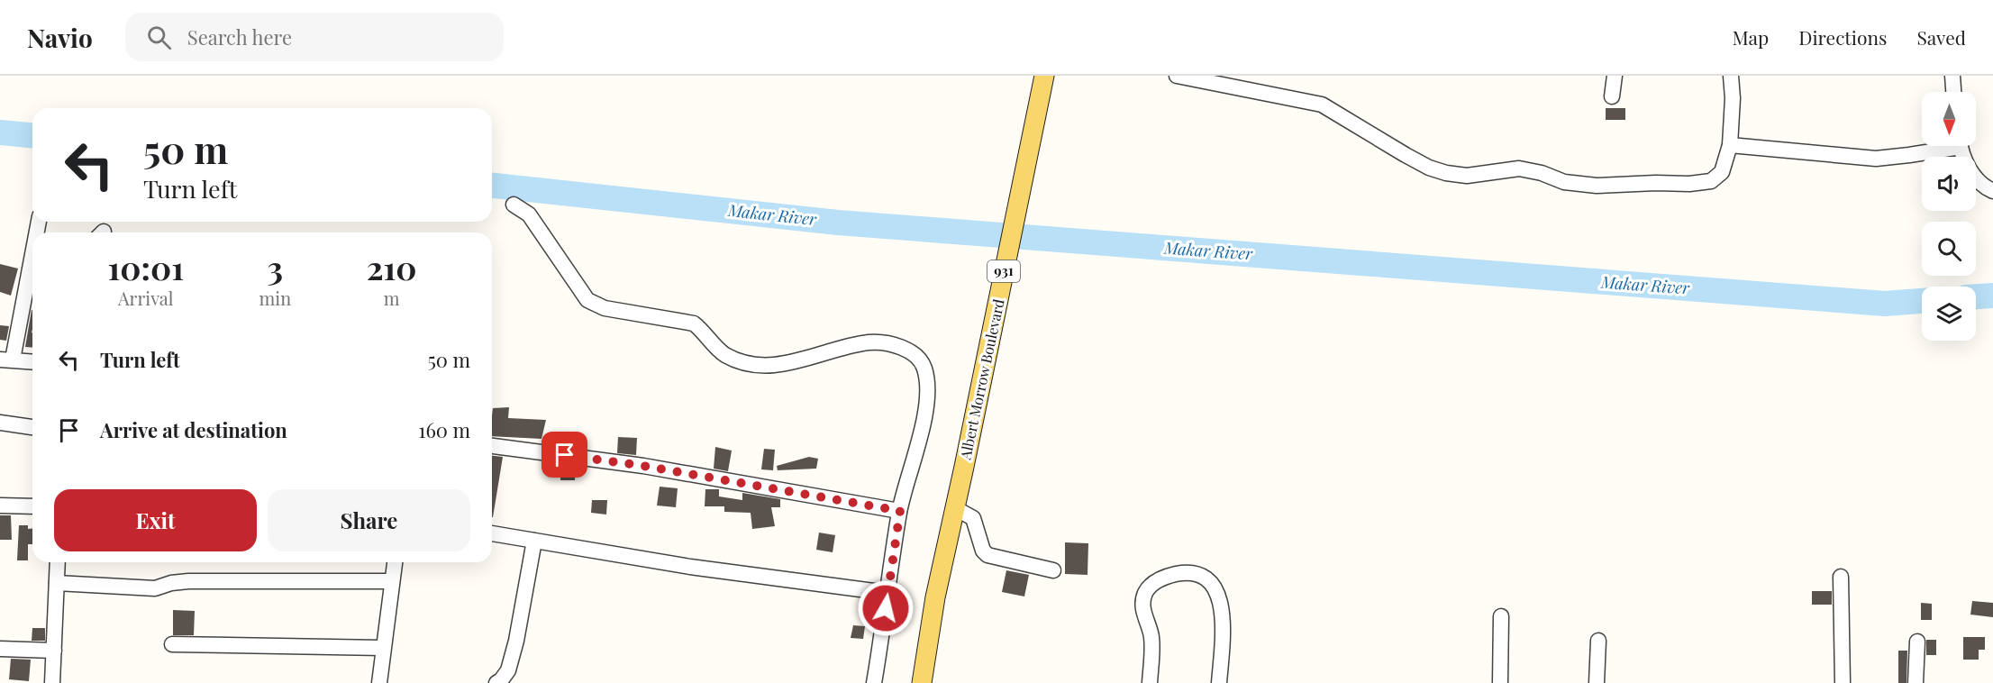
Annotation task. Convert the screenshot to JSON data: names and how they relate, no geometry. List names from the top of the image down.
{
  "streets": {
    "main road": ["931", "Albert Morrow Boulevard"]
  },
  "water": ["Makar River"],
  "north": "bottom",
  "page": {
    "header": "Navio",
    "search": "Search here",
    "nav": ["Map", "Directions", "Saved"],
    "turn": ["50 m", "Turn left"],
    "eta": [
      "10:01",
      "Arrival",
      "3",
      "min",
      "210",
      "m"
    ],
    "list": [
      {
        "name": "Turn left",
        "value": "50 m"
      },
      {
        "name": "Arrive at destination",
        "value": "160 m"
      }
    ],
    "buttons": ["Exit", "Share"]
  }
}
